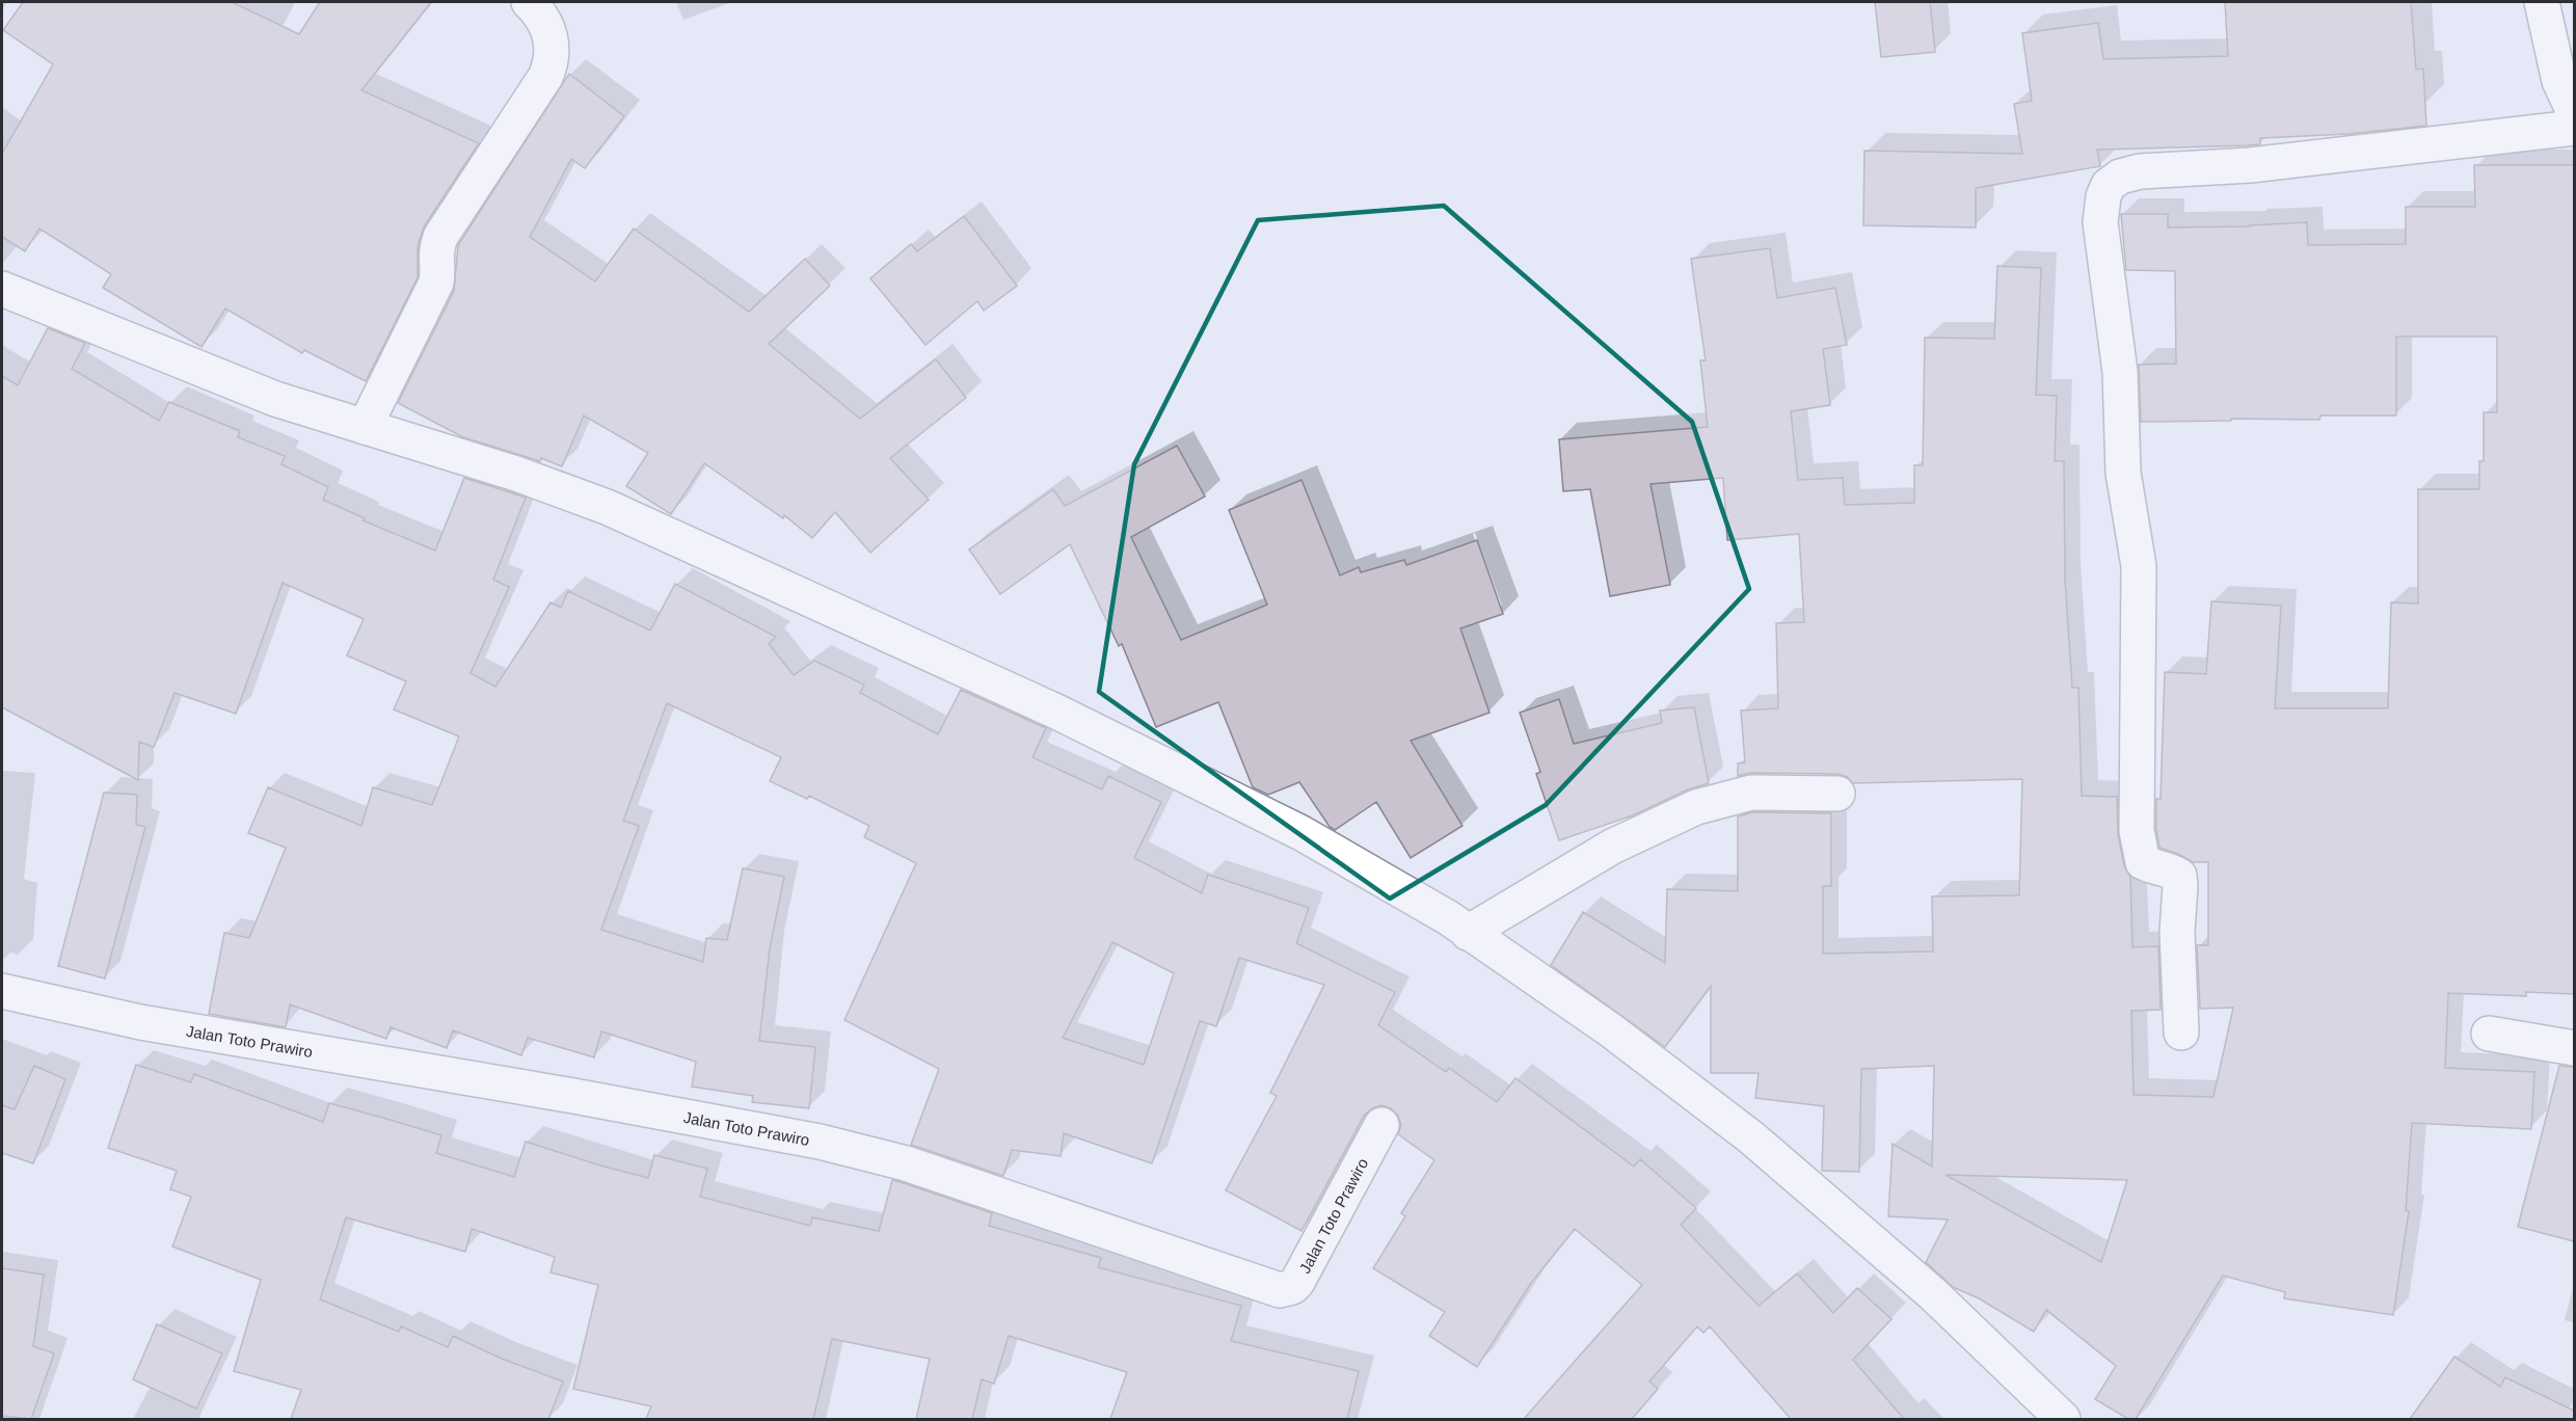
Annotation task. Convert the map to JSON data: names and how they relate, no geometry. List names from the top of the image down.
{
  "streets": {
    "street": ["Jalan Toto Prawiro"]
  }
}
